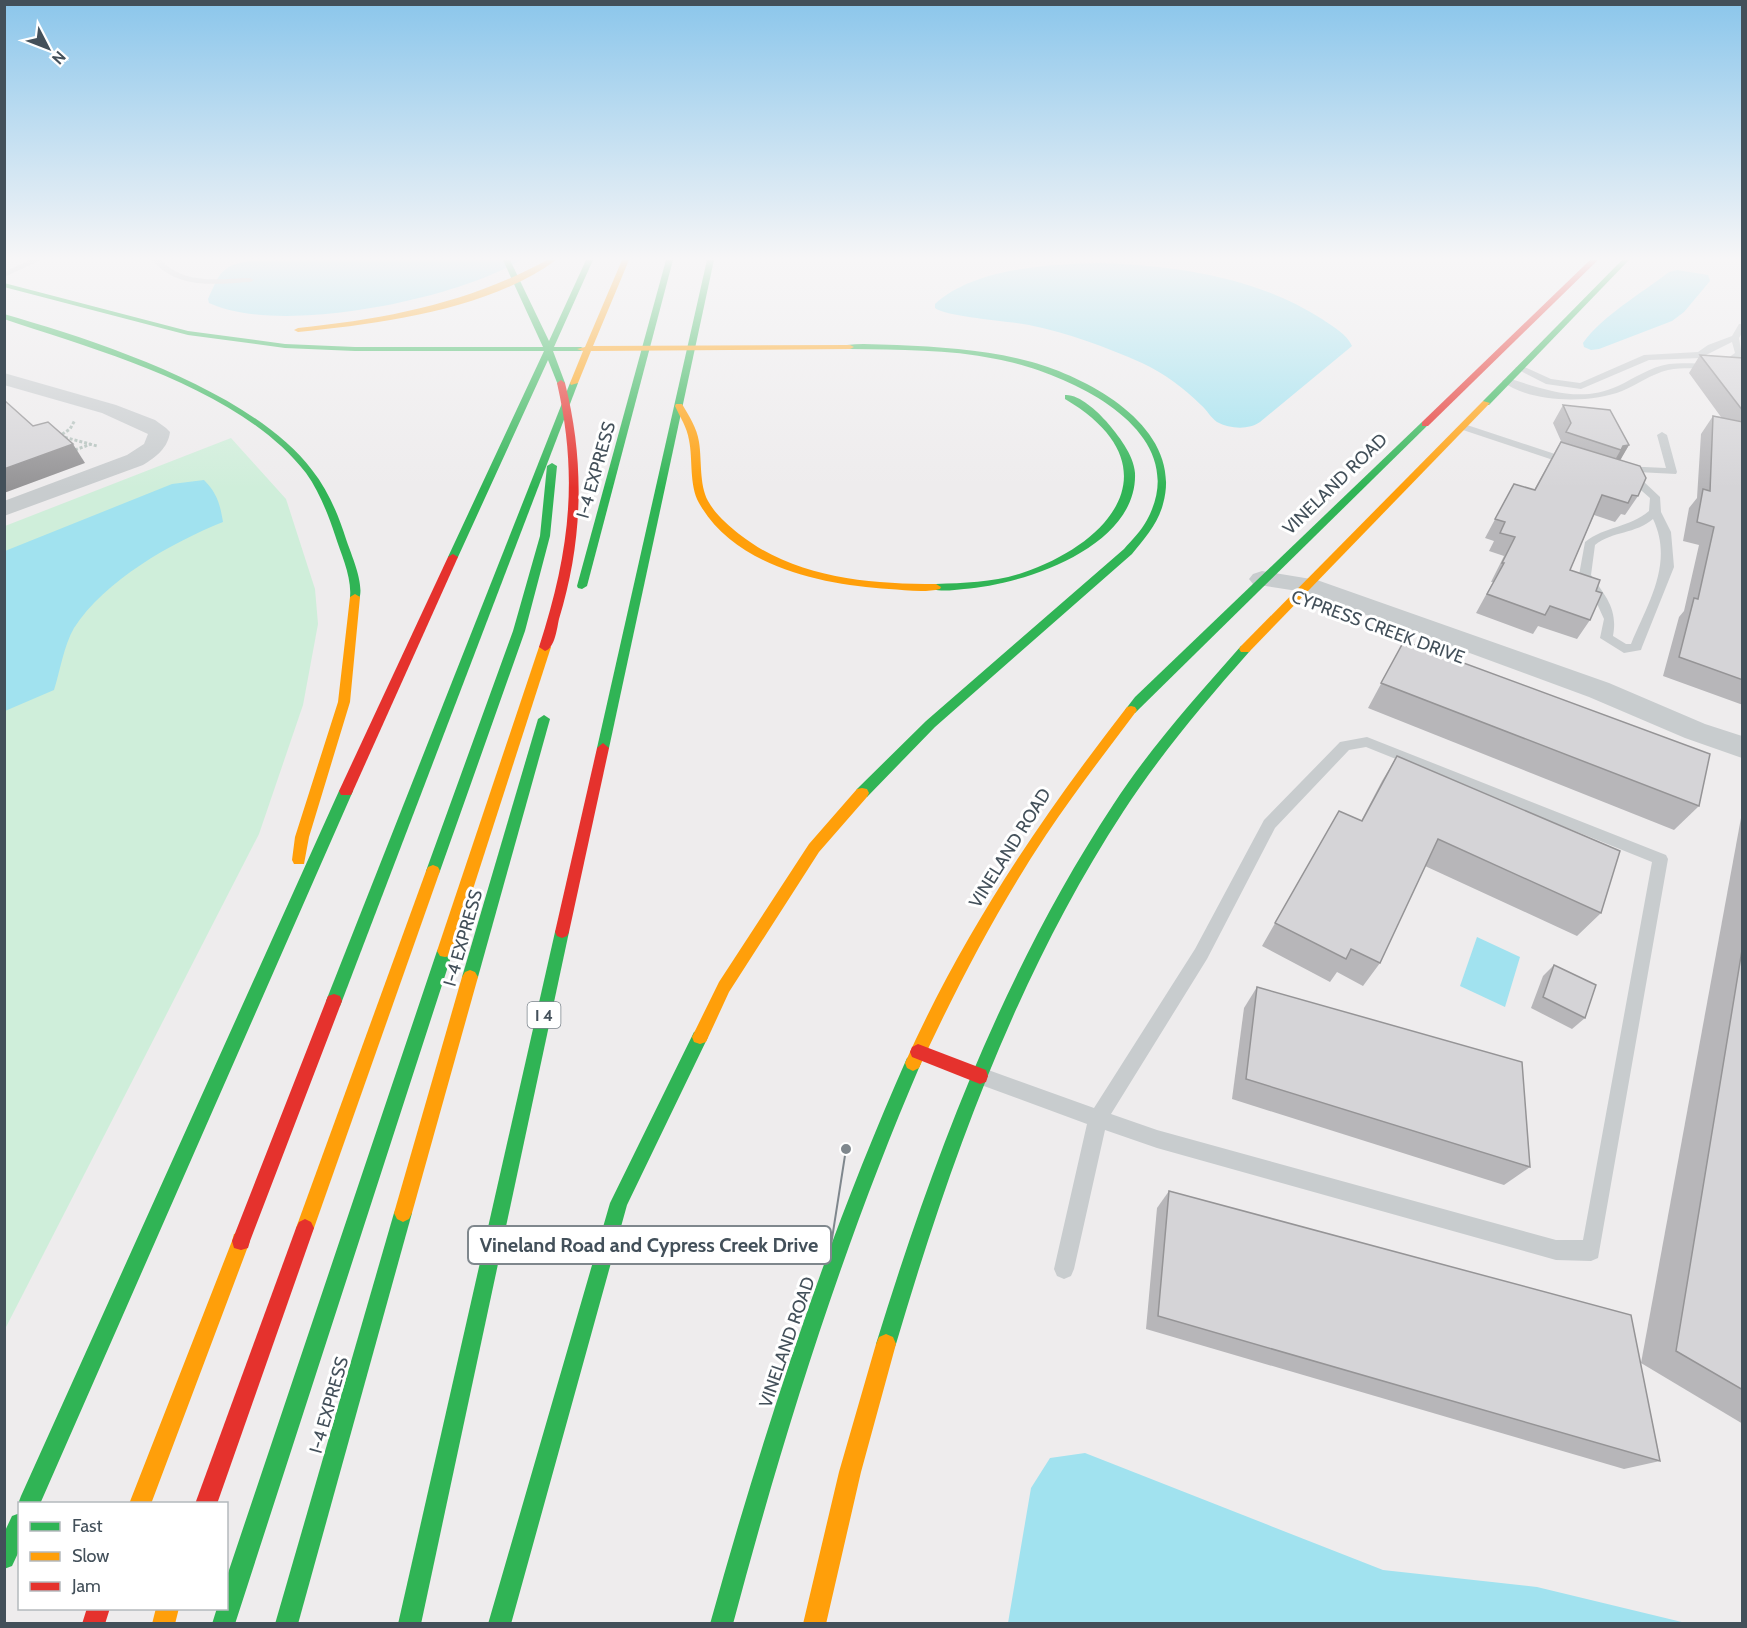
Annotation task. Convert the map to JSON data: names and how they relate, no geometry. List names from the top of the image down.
{
  "streets": {
    "main road": ["I-4 EXPRESS", "VINELAND ROAD", "I 4"],
    "street": ["CYPRESS CREEK DRIVE"]
  },
  "crossings": [
    ["VINELAND ROAD", "CYPRESS CREEK DRIVE"]
  ],
  "places": ["Vineland Road and Cypress Creek Drive"],
  "legend": ["Fast", "Slow", "Jam"],
  "north": "bottom right"
}
